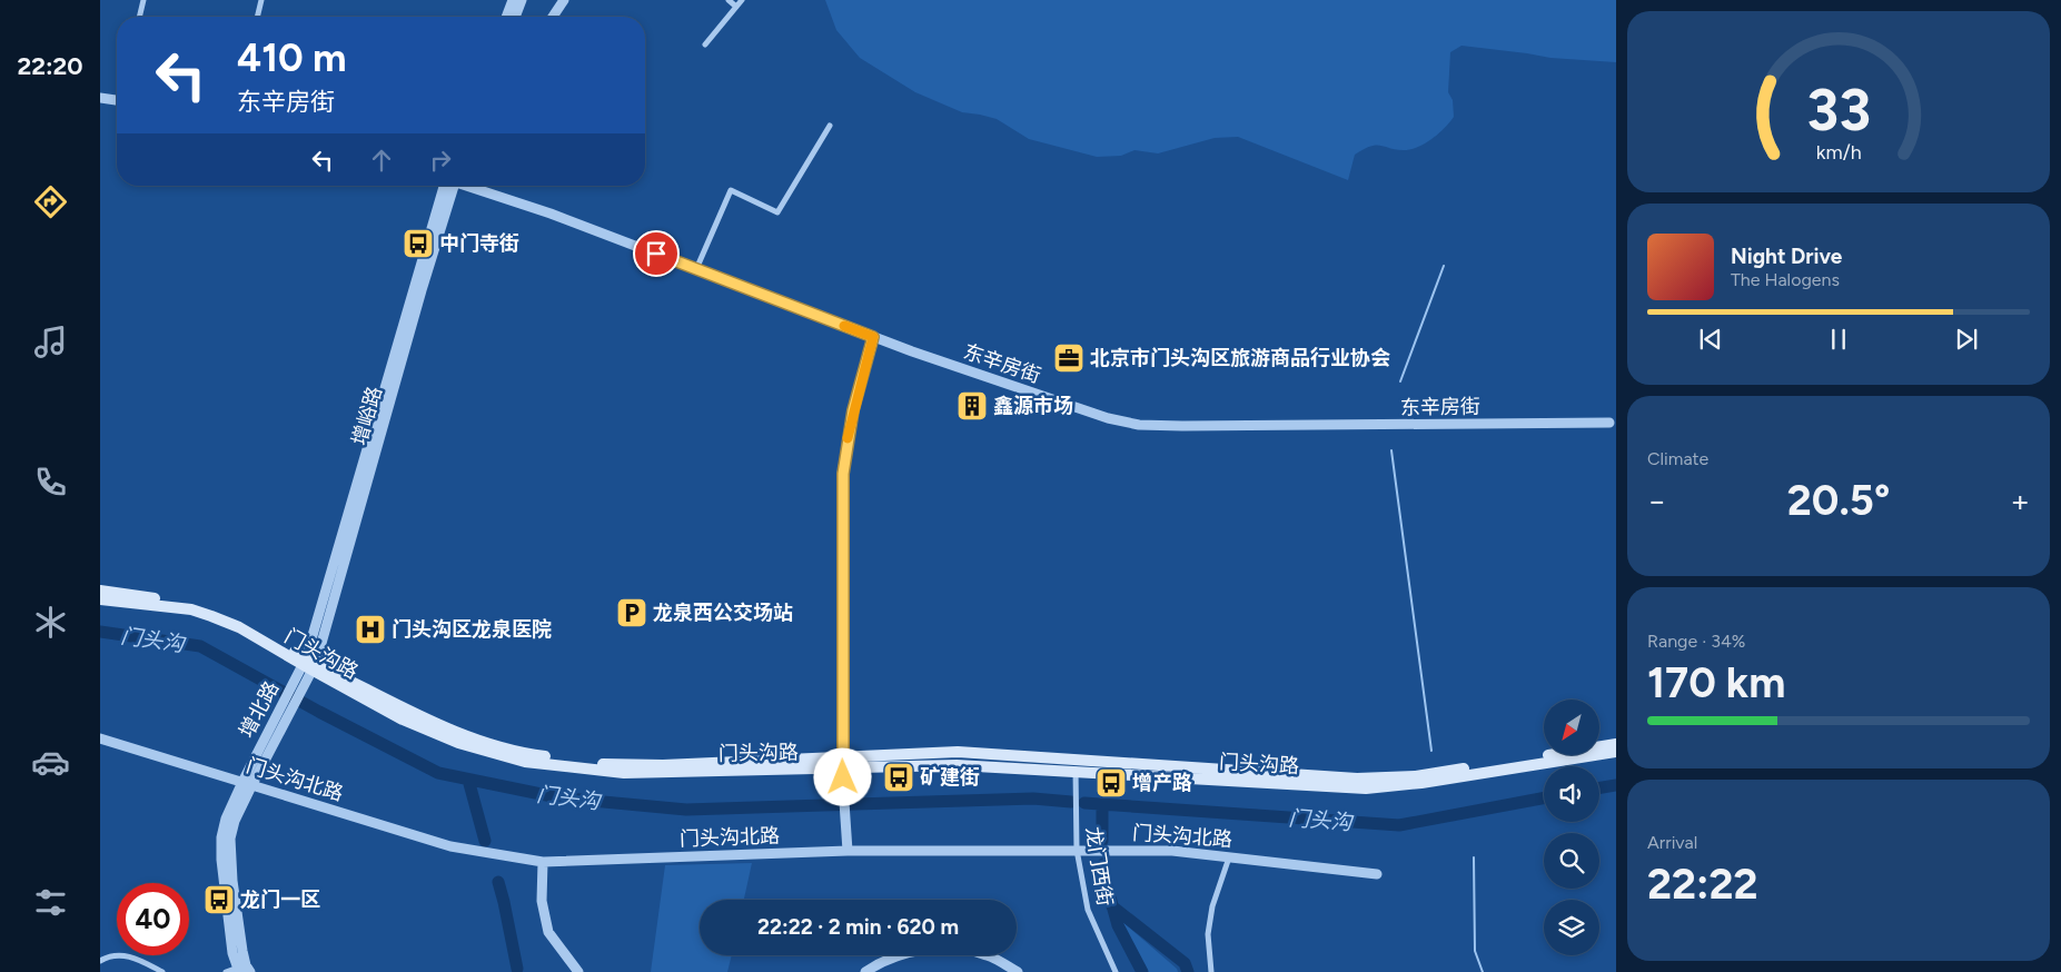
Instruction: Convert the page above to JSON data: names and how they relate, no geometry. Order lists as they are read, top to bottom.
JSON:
{
  "streets": {
    "main road": ["门头沟路"],
    "street": [
      "东辛房街",
      "增峪路",
      "增北路",
      "门头沟北路",
      "龙门西街"
    ]
  },
  "crossings": [
    ["增峪路", "门头沟路"],
    ["增峪路", "增北路"],
    ["门头沟路", "增北路"],
    ["门头沟路", "龙门西街"],
    ["增北路", "门头沟北路"],
    ["门头沟北路", "龙门西街"]
  ],
  "water": ["门头沟"],
  "places": {
    "bus stop": [
      "中门寺街",
      "矿建街",
      "增产路",
      "龙门一区"
    ],
    "office": ["北京市门头沟区旅游商品行业协会"],
    "building": ["鑫源市场"],
    "parking": ["龙泉西公交场站"],
    "hospital": ["门头沟区龙泉医院"]
  },
  "north": "bottom left",
  "page": {
    "tabs": "22:20",
    "turn": ["410 m", "东辛房街"],
    "song": ["Night Drive", "The Halogens"],
    "tile": [
      "Climate",
      ["Range · 34%", "170 km"],
      ["Arrival", "22:22"]
    ],
    "heat": ["−", "20.5°", "+"],
    "limit": "40",
    "trip": "22:22 · 2 min · 620 m",
    "gauge": ["33", "km/h"]
  }
}
